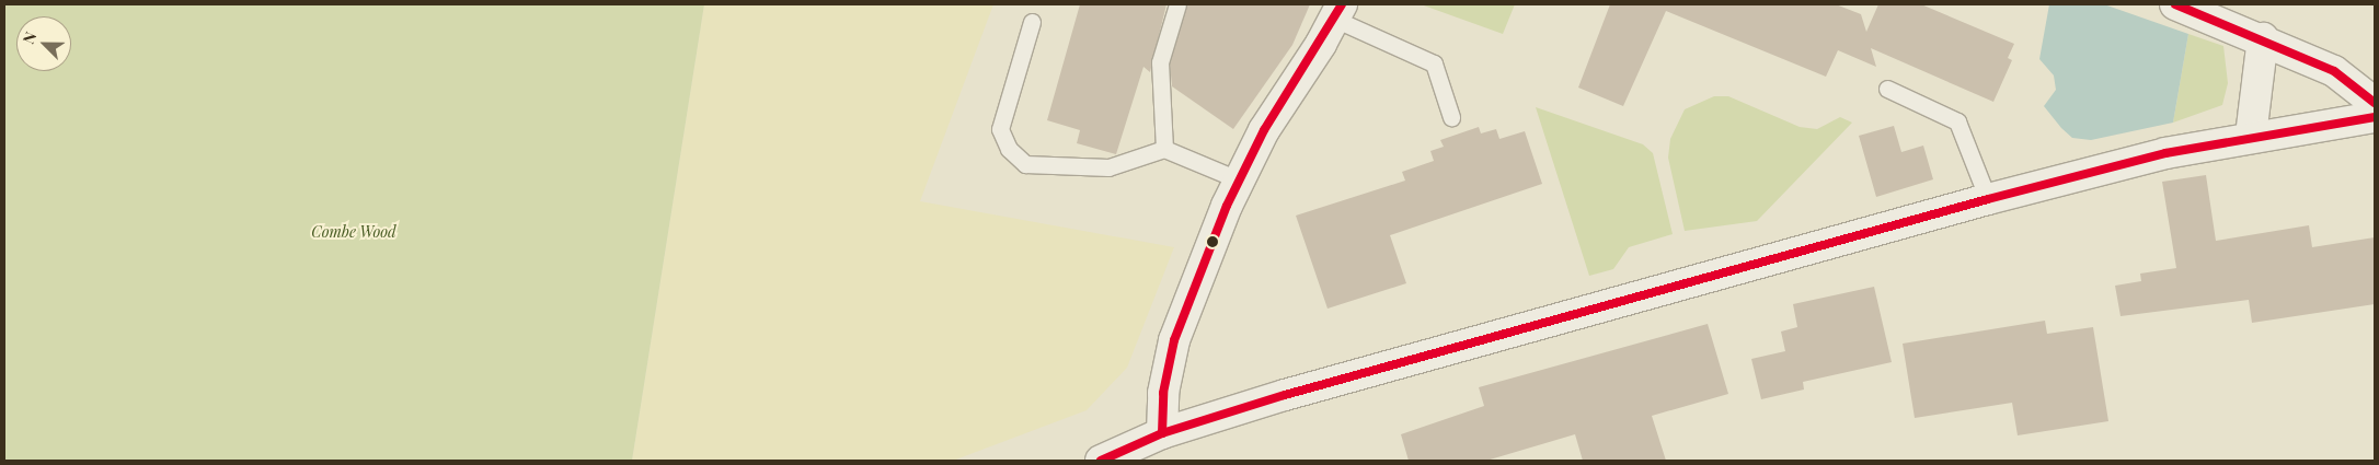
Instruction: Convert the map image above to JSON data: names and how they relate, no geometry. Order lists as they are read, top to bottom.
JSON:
{
  "parks": ["Combe Wood"],
  "north": "top left"
}
